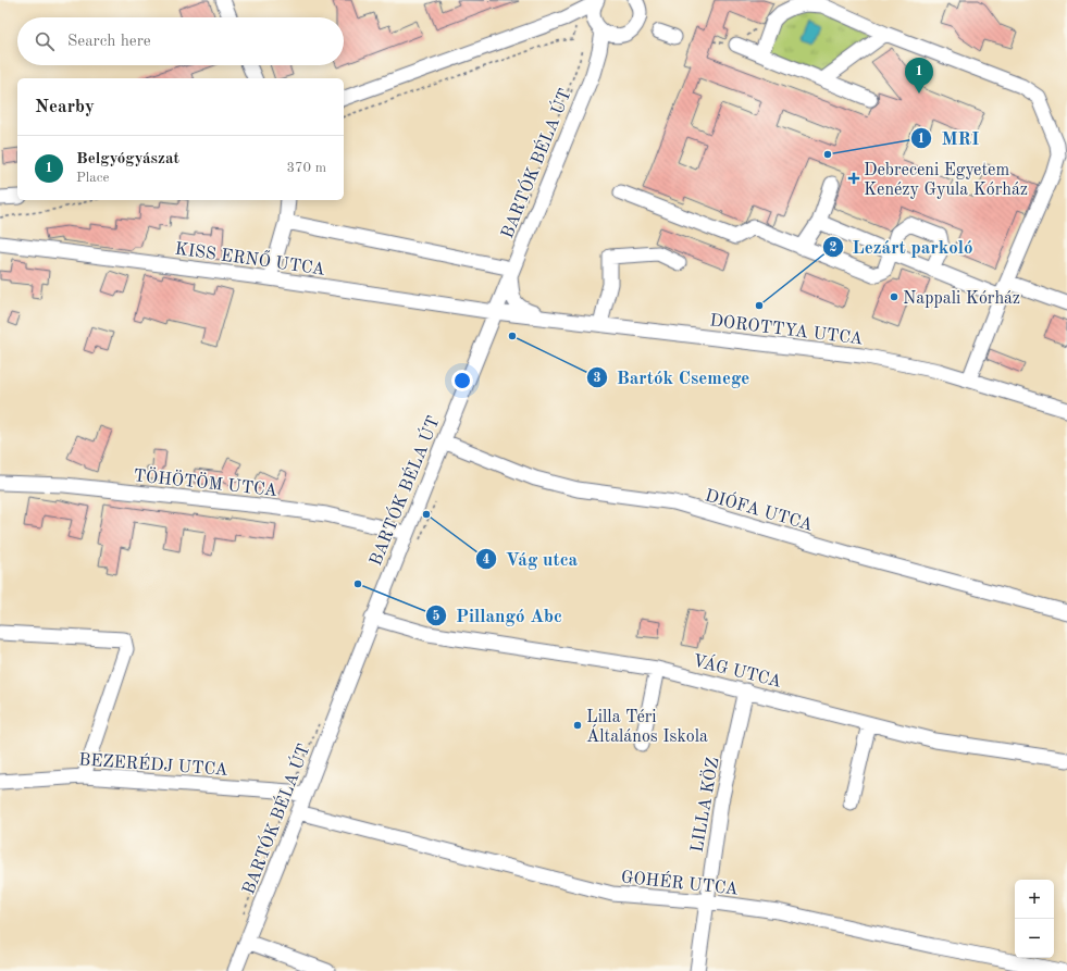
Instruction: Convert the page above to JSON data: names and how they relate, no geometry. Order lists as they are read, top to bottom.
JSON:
{
  "streets": {
    "street": [
      "BARTÓK BÉLA ÚT",
      "KISS ERNŐ UTCA",
      "DOROTTYA UTCA",
      "TÖHÖTÖM UTCA",
      "DIÓFA UTCA",
      "VÁG UTCA",
      "BEZERÉDJ UTCA",
      "LILLA KÖZ",
      "GOHÉR UTCA"
    ]
  },
  "crossings": [
    ["BARTÓK BÉLA ÚT", "KISS ERNŐ UTCA"],
    ["BARTÓK BÉLA ÚT", "DOROTTYA UTCA"],
    ["BARTÓK BÉLA ÚT", "TÖHÖTÖM UTCA"],
    ["BARTÓK BÉLA ÚT", "DIÓFA UTCA"],
    ["BARTÓK BÉLA ÚT", "VÁG UTCA"],
    ["BARTÓK BÉLA ÚT", "BEZERÉDJ UTCA"],
    ["BARTÓK BÉLA ÚT", "GOHÉR UTCA"],
    ["KISS ERNŐ UTCA", "DOROTTYA UTCA"],
    ["VÁG UTCA", "LILLA KÖZ"],
    ["LILLA KÖZ", "GOHÉR UTCA"]
  ],
  "places": {
    "other": [
      "MRI",
      "Nappali Kórház",
      "Lezárt parkoló",
      "Bartók Csemege",
      "Vág utca",
      "Pillangó Abc",
      "Lilla Téri Általános Iskola"
    ],
    "health": ["Debreceni Egyetem Kenézy Gyula Kórház"]
  },
  "page": {
    "search": "Search here",
    "pins": "1",
    "heading": "Nearby",
    "list": [
      {
        "mark": "1",
        "name": "Belgyógyászat",
        "note": "Place",
        "value": "370 m"
      }
    ],
    "map_buttons": ["+", "−"]
  }
}
